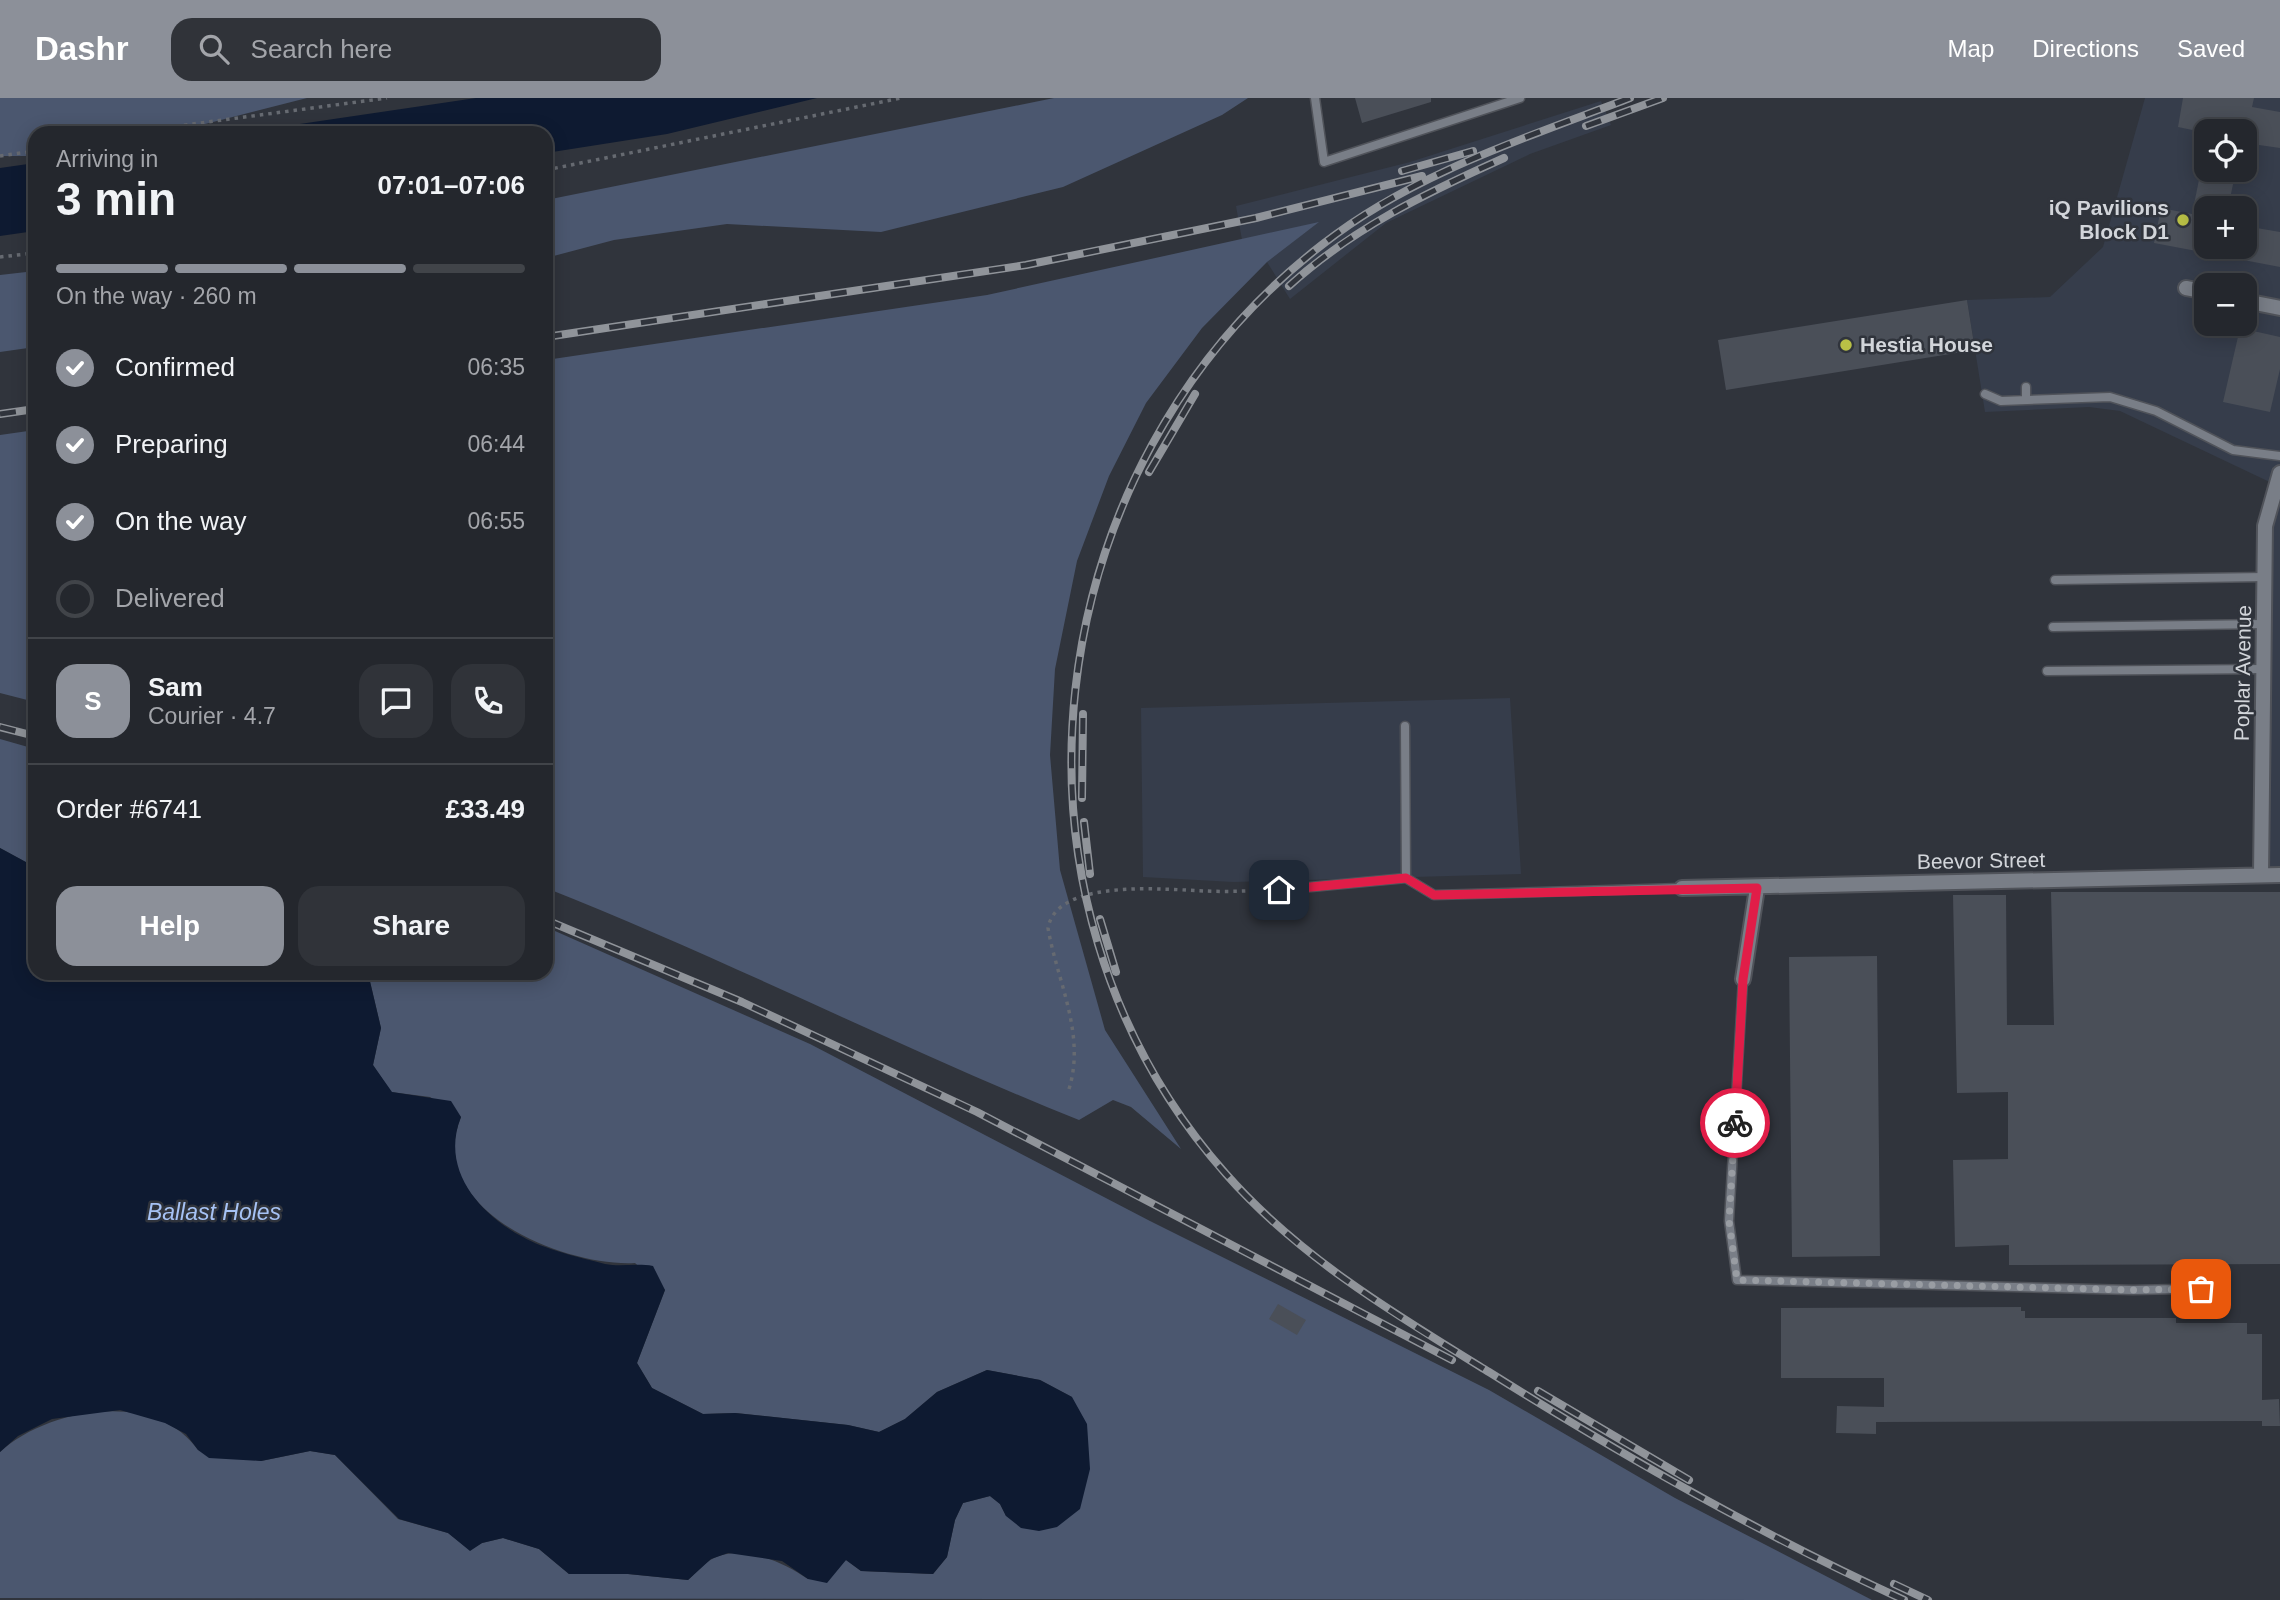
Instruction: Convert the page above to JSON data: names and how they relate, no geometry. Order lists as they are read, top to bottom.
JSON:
{
  "streets": {
    "street": ["Poplar Avenue", "Beevor Street"]
  },
  "crossings": [
    ["Poplar Avenue", "Beevor Street"]
  ],
  "water": ["Ballast Holes"],
  "places": ["iQ Pavilions Block D1", "Hestia House"],
  "page": {
    "header": "Dashr",
    "search": "Search here",
    "nav": ["Map", "Directions", "Saved"],
    "map_buttons": ["+", "−"],
    "heading": ["3 min", "Arriving in", "07:01–07:06"],
    "panel": [
      "Sam",
      "Courier · 4.7",
      "Order #6741",
      "£33.49"
    ],
    "bar": "On the way · 260 m",
    "list": [
      ["Confirmed", "06:35"],
      ["Preparing", "06:44"],
      ["On the way", "06:55"],
      "Delivered"
    ],
    "round": "S",
    "buttons": ["Help", "Share"]
  }
}
